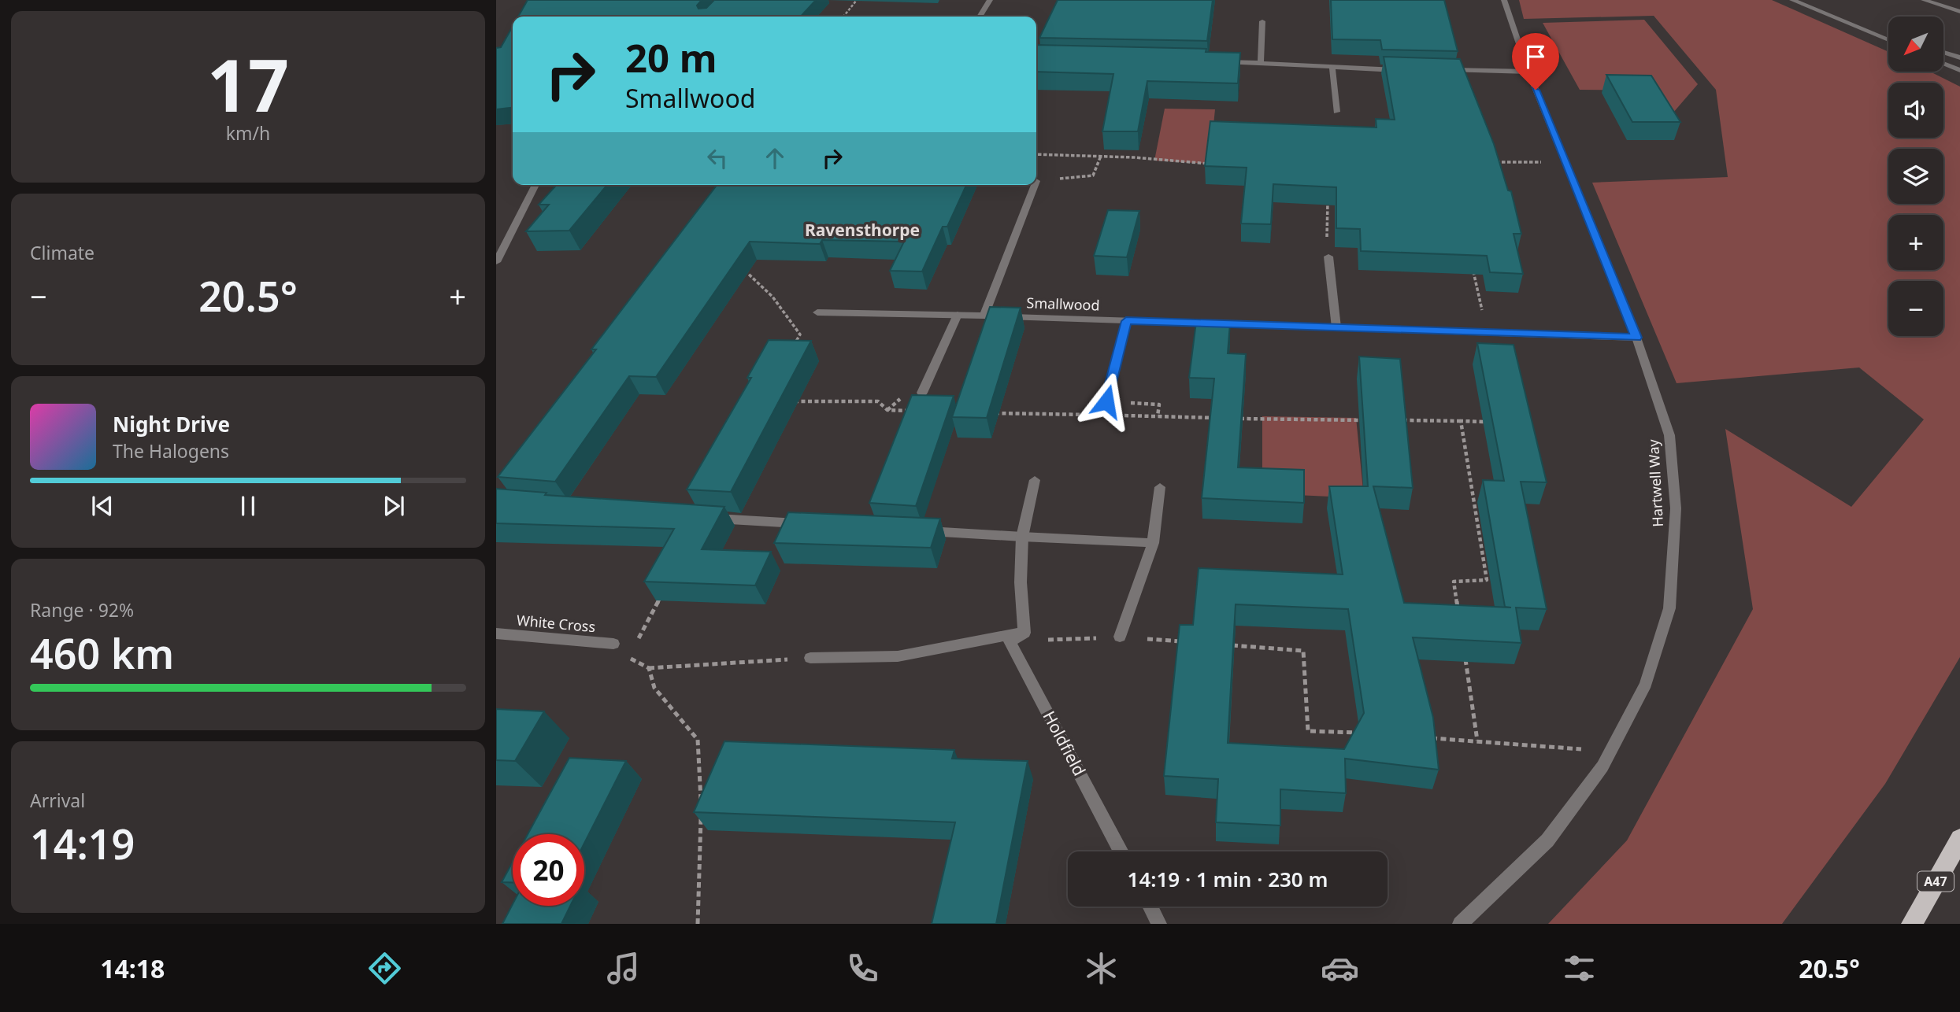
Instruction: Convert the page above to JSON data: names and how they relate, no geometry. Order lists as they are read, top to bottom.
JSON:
{
  "streets": {
    "highway": ["A47"],
    "street": [
      "Smallwood",
      "Hartwell Way",
      "White Cross",
      "Holdfield"
    ]
  },
  "crossings": [
    ["Smallwood", "Hartwell Way"]
  ],
  "districts": ["Ravensthorpe"],
  "north": "bottom left",
  "page": {
    "tile": [
      ["17", "km/h"],
      "Climate",
      ["Range · 92%", "460 km"],
      ["Arrival", "14:19"]
    ],
    "map_buttons": ["+", "−"],
    "turn": ["20 m", "Smallwood"],
    "heat": ["−", "20.5°", "+"],
    "song": ["Night Drive", "The Halogens"],
    "limit": "20",
    "trip": "14:19 · 1 min · 230 m",
    "tabs": ["14:18", "20.5°"]
  }
}
